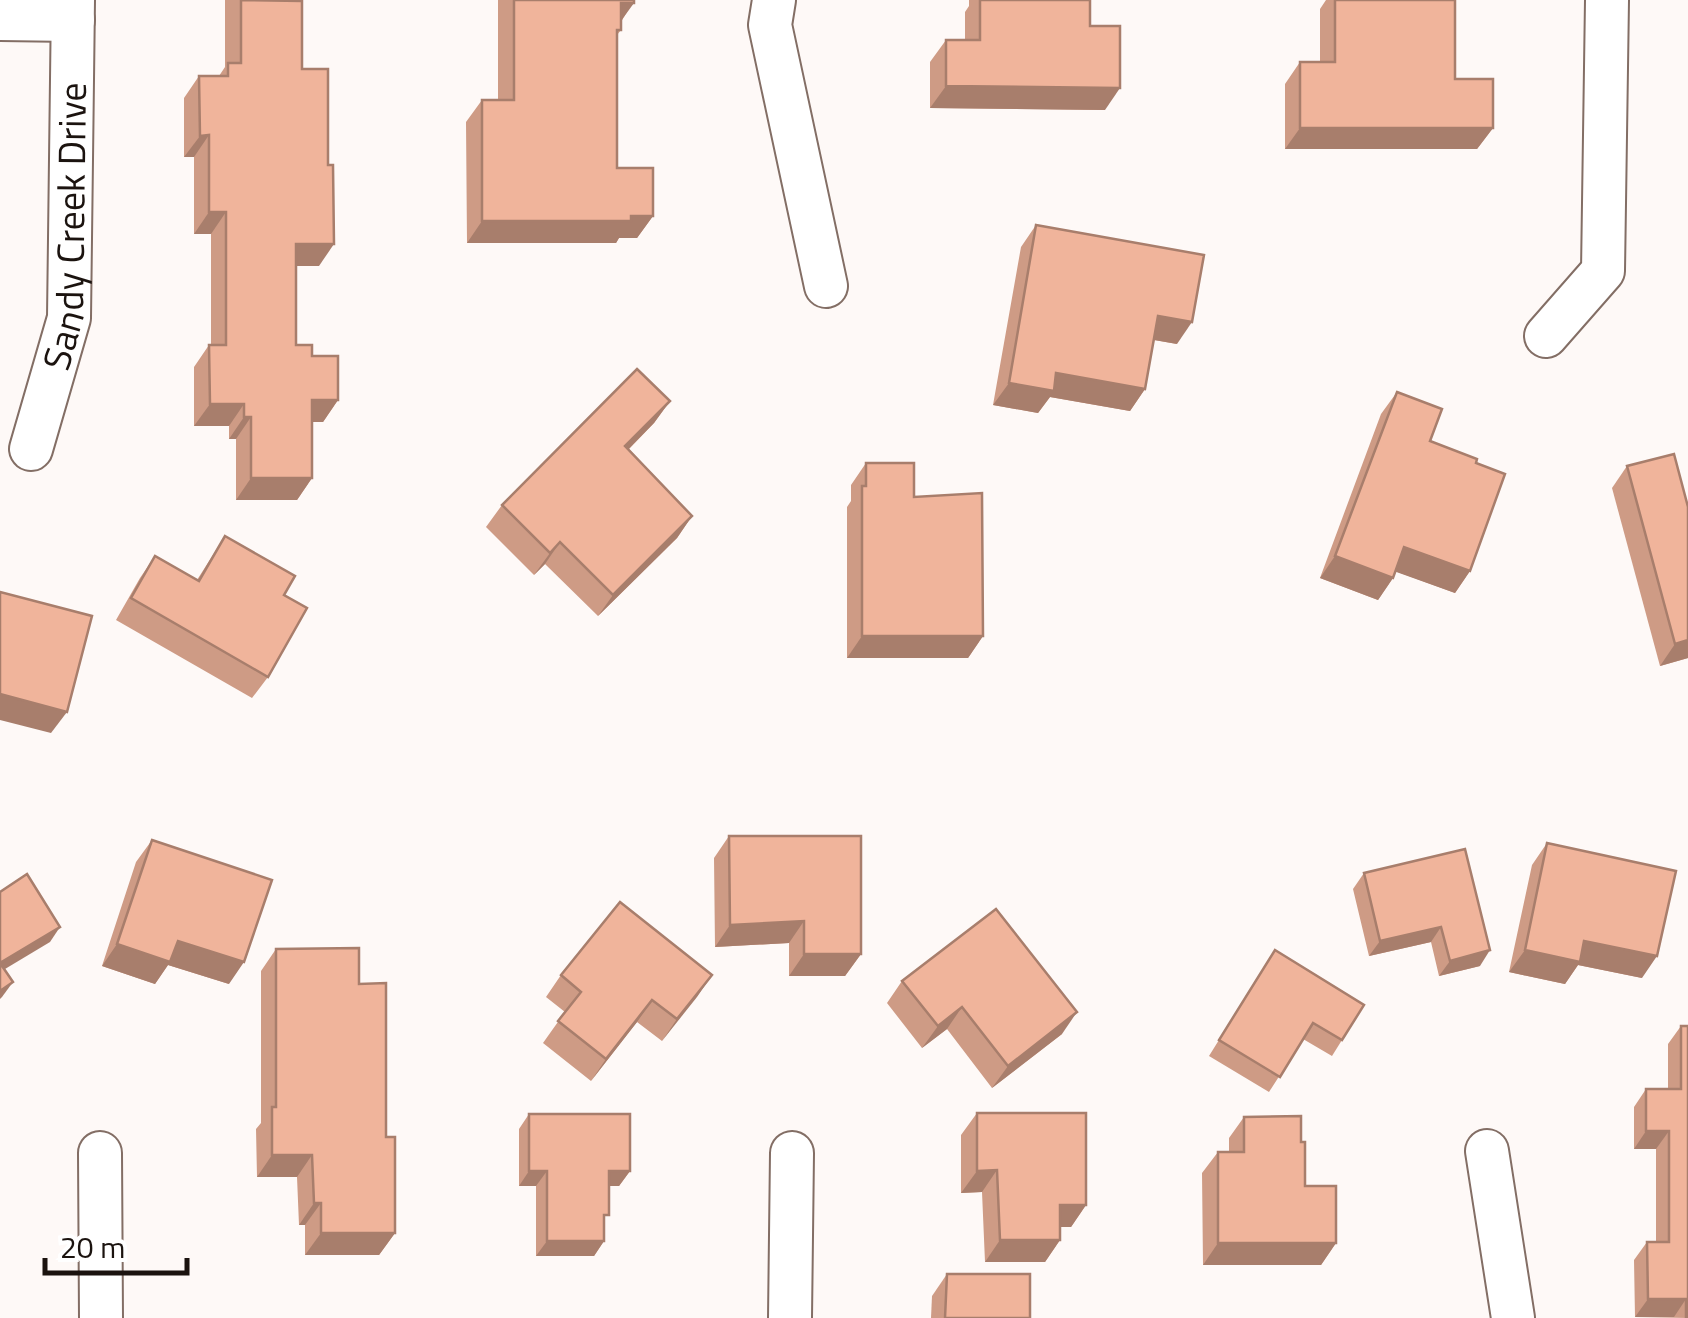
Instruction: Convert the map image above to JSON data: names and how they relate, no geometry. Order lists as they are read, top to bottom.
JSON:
{
  "streets": {
    "street": ["Sandy Creek Drive"]
  },
  "scale_bar": "20 m"
}
